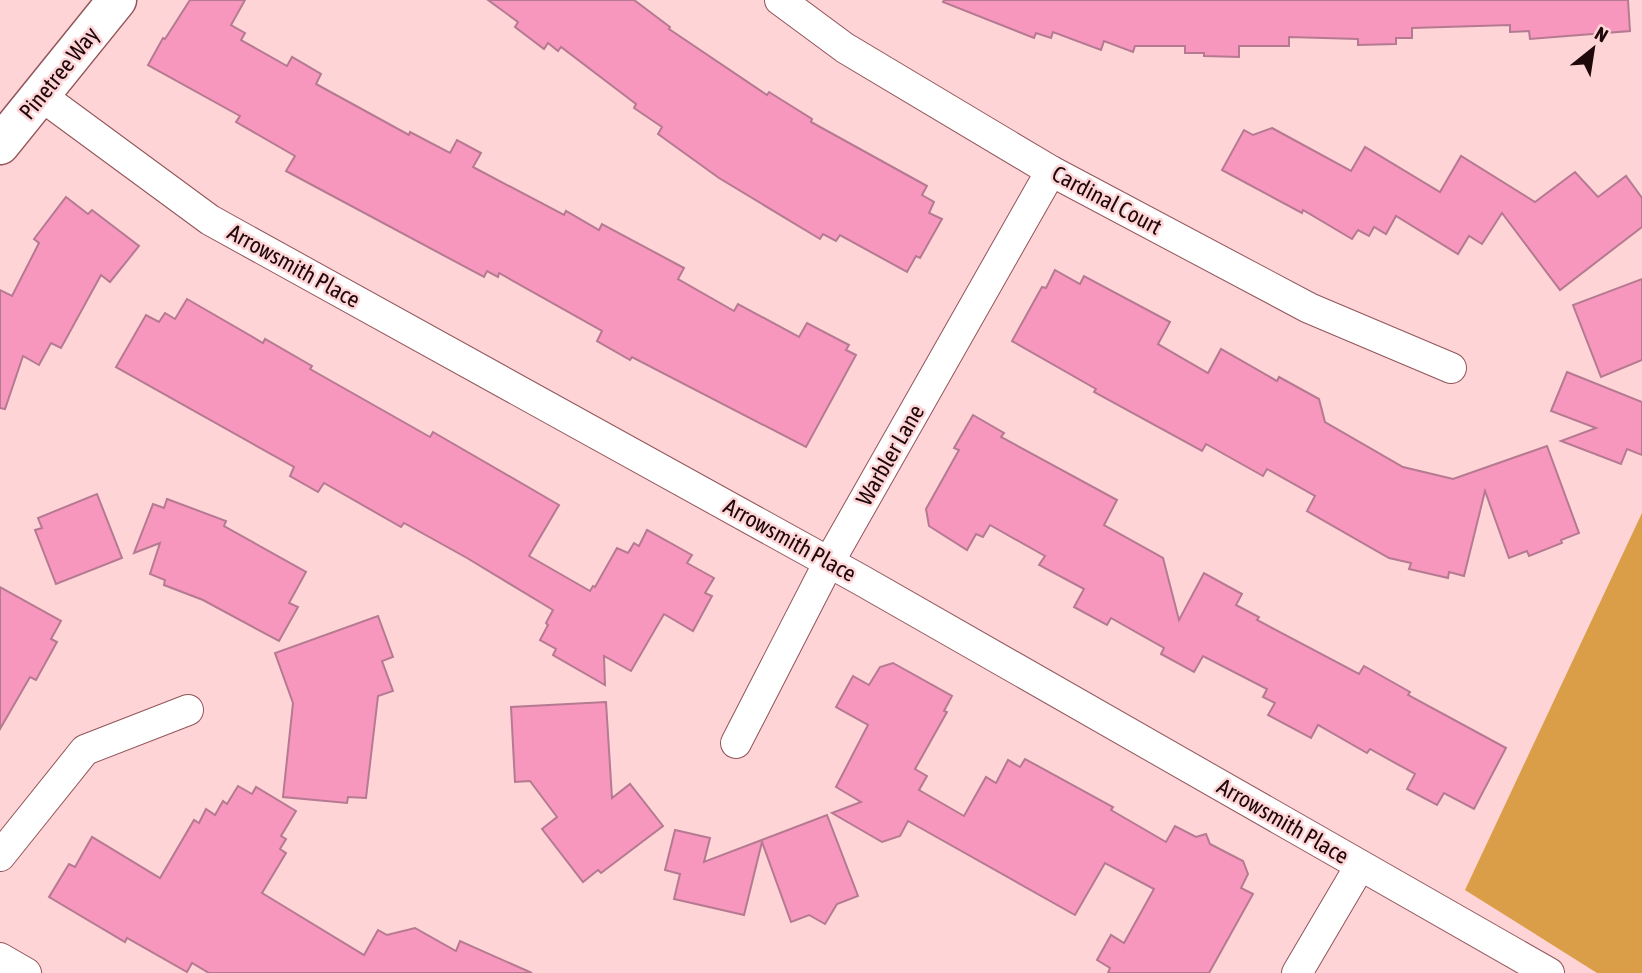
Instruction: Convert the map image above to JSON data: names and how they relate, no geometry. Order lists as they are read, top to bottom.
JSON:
{
  "streets": {
    "street": [
      "Pinetree Way",
      "Cardinal Court",
      "Arrowsmith Place",
      "Warbler Lane"
    ]
  },
  "crossings": [
    ["Pinetree Way", "Arrowsmith Place"],
    ["Cardinal Court", "Warbler Lane"],
    ["Arrowsmith Place", "Warbler Lane"]
  ],
  "north": "top right"
}
